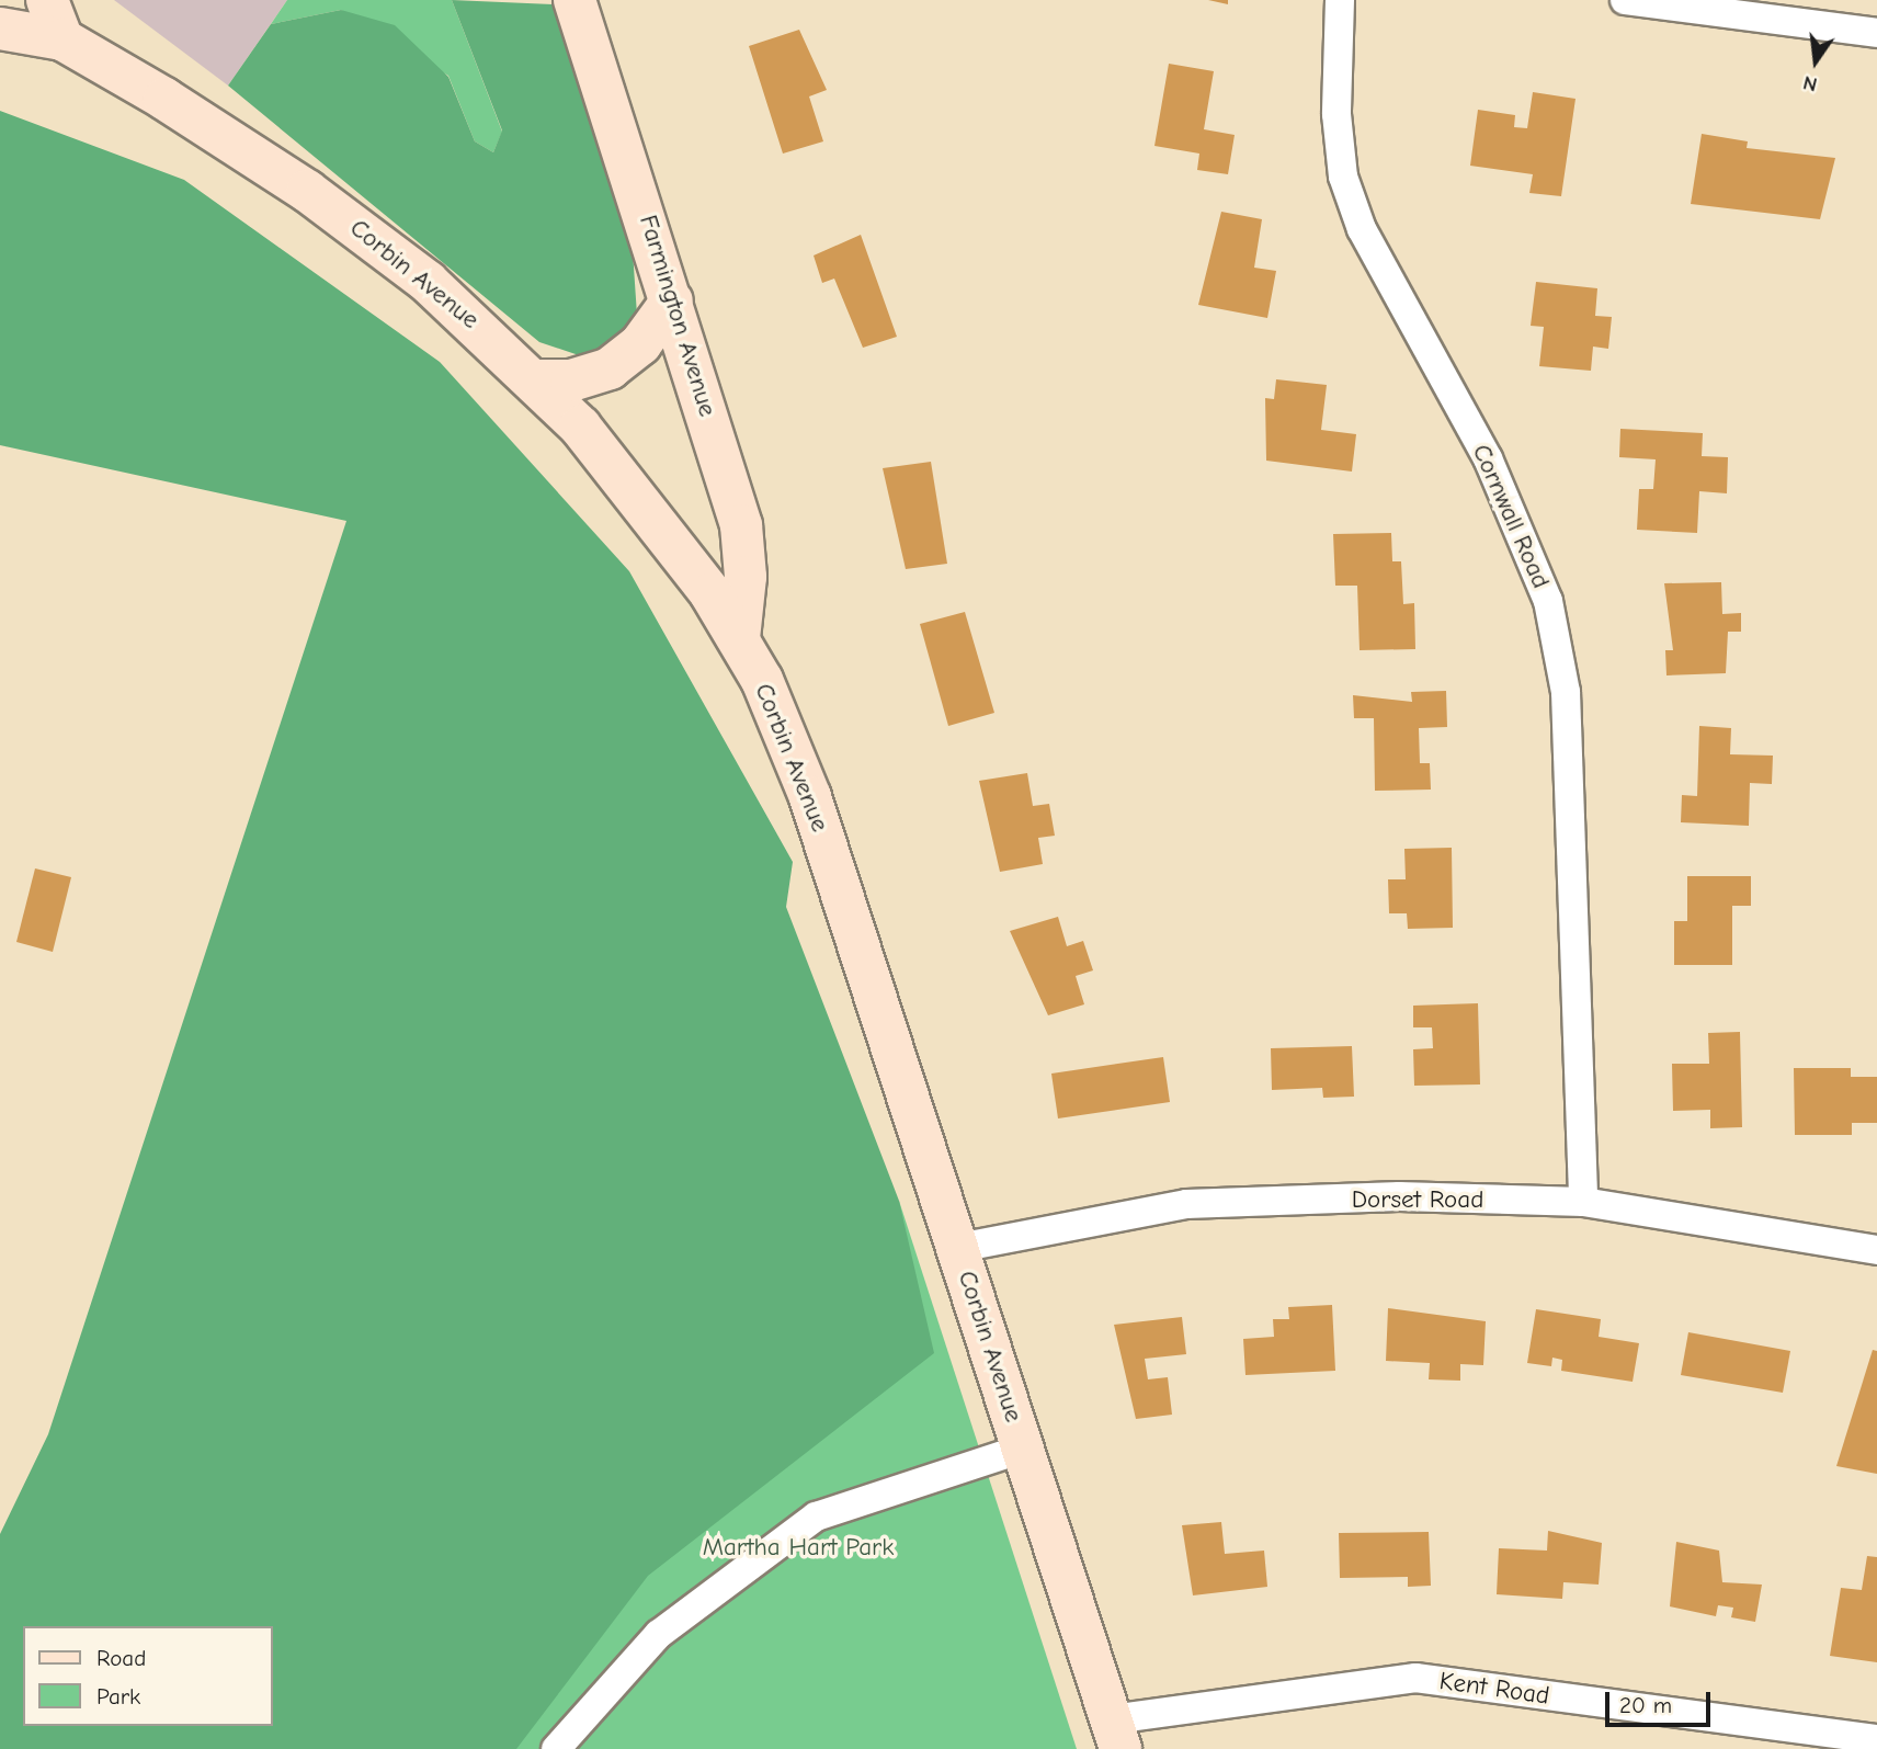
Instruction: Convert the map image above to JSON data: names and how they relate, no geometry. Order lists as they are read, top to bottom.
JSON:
{
  "streets": {
    "main road": ["Corbin Avenue", "Farmington Avenue"],
    "street": ["Cornwall Road", "Dorset Road", "Kent Road"]
  },
  "crossings": [
    ["Corbin Avenue", "Farmington Avenue"],
    ["Corbin Avenue", "Dorset Road"],
    ["Corbin Avenue", "Kent Road"],
    ["Cornwall Road", "Dorset Road"]
  ],
  "parks": ["Martha Hart Park"],
  "legend": ["Road", "Park"],
  "scale_bar": "20 m",
  "north": "bottom"
}
